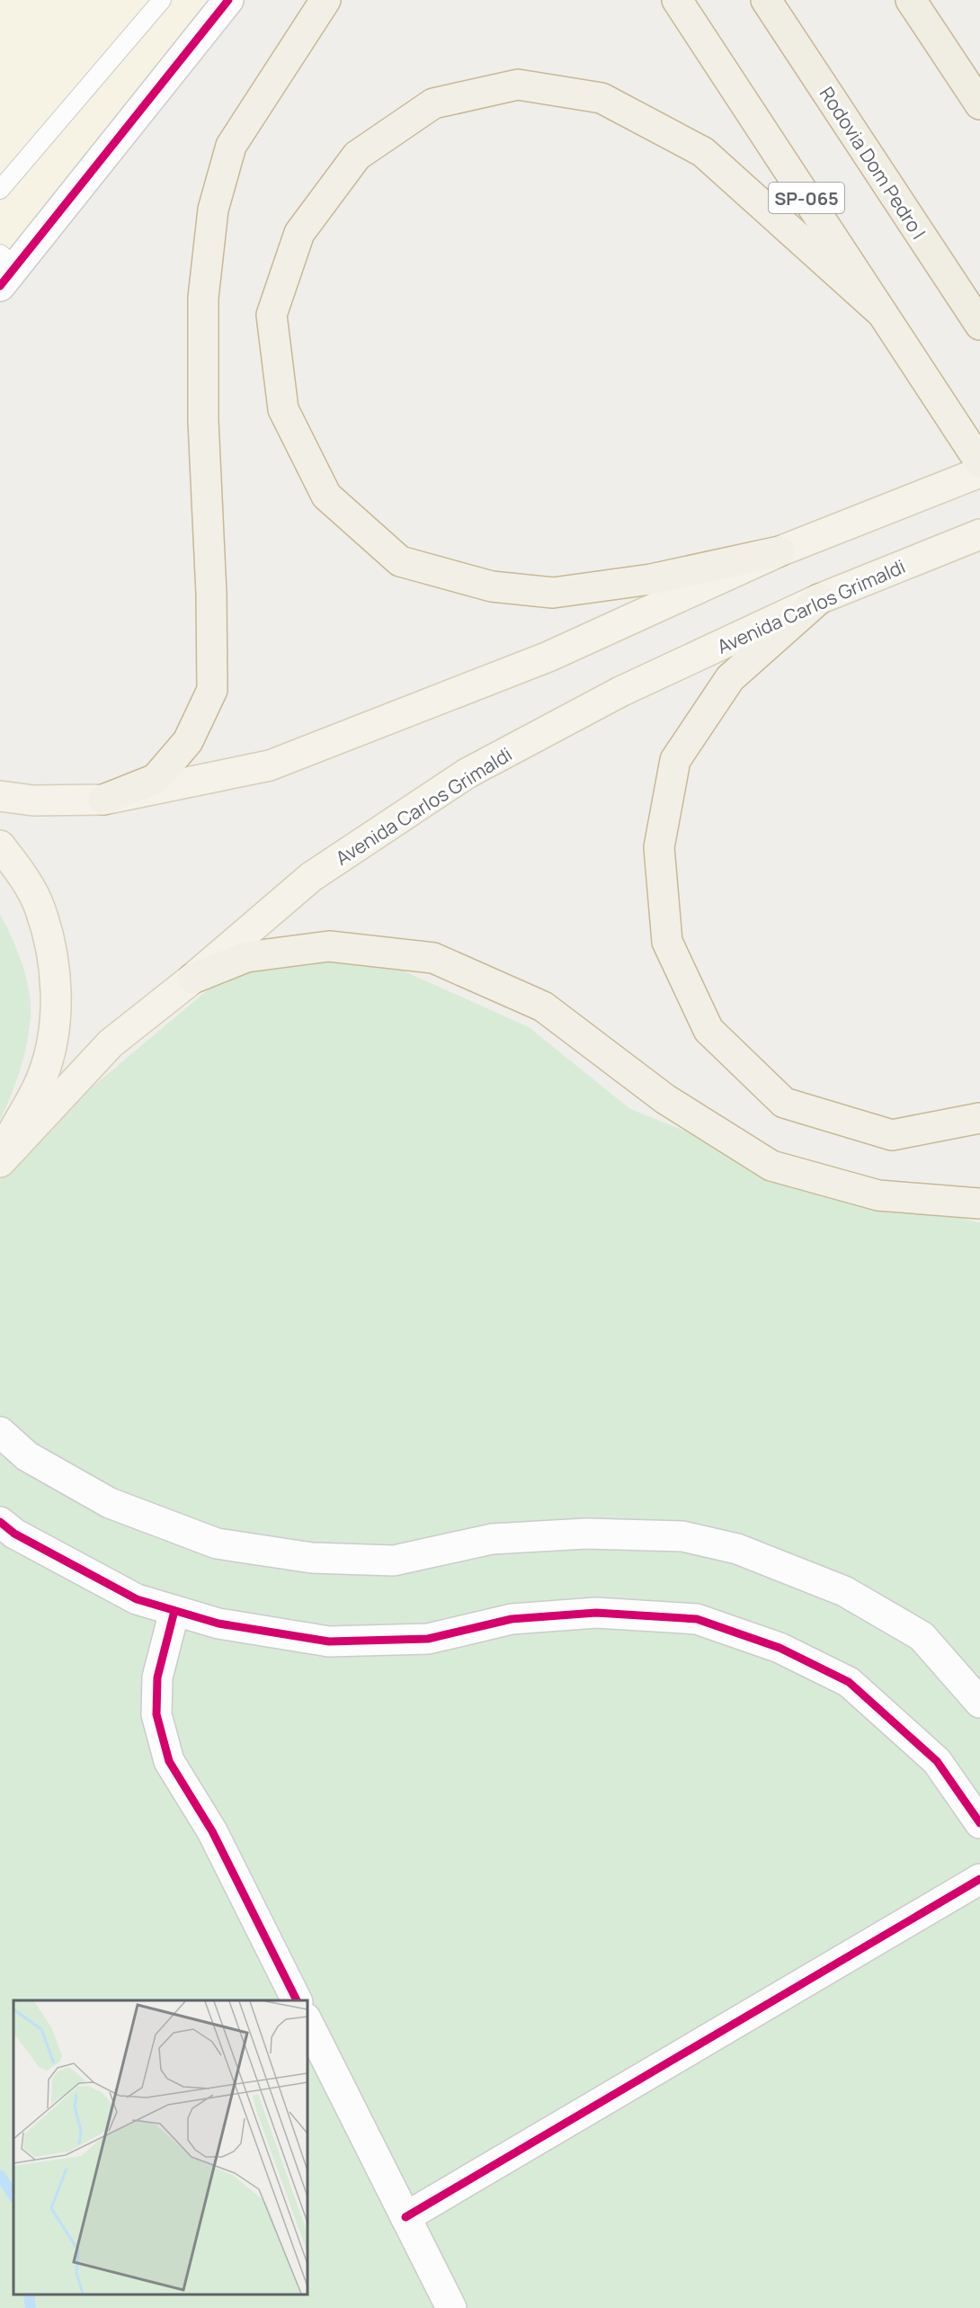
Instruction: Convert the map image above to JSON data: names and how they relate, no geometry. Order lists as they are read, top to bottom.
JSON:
{
  "streets": {
    "highway": ["Rodovia Dom Pedro I", "SP-065"],
    "main road": ["Avenida Carlos Grimaldi"]
  }
}
